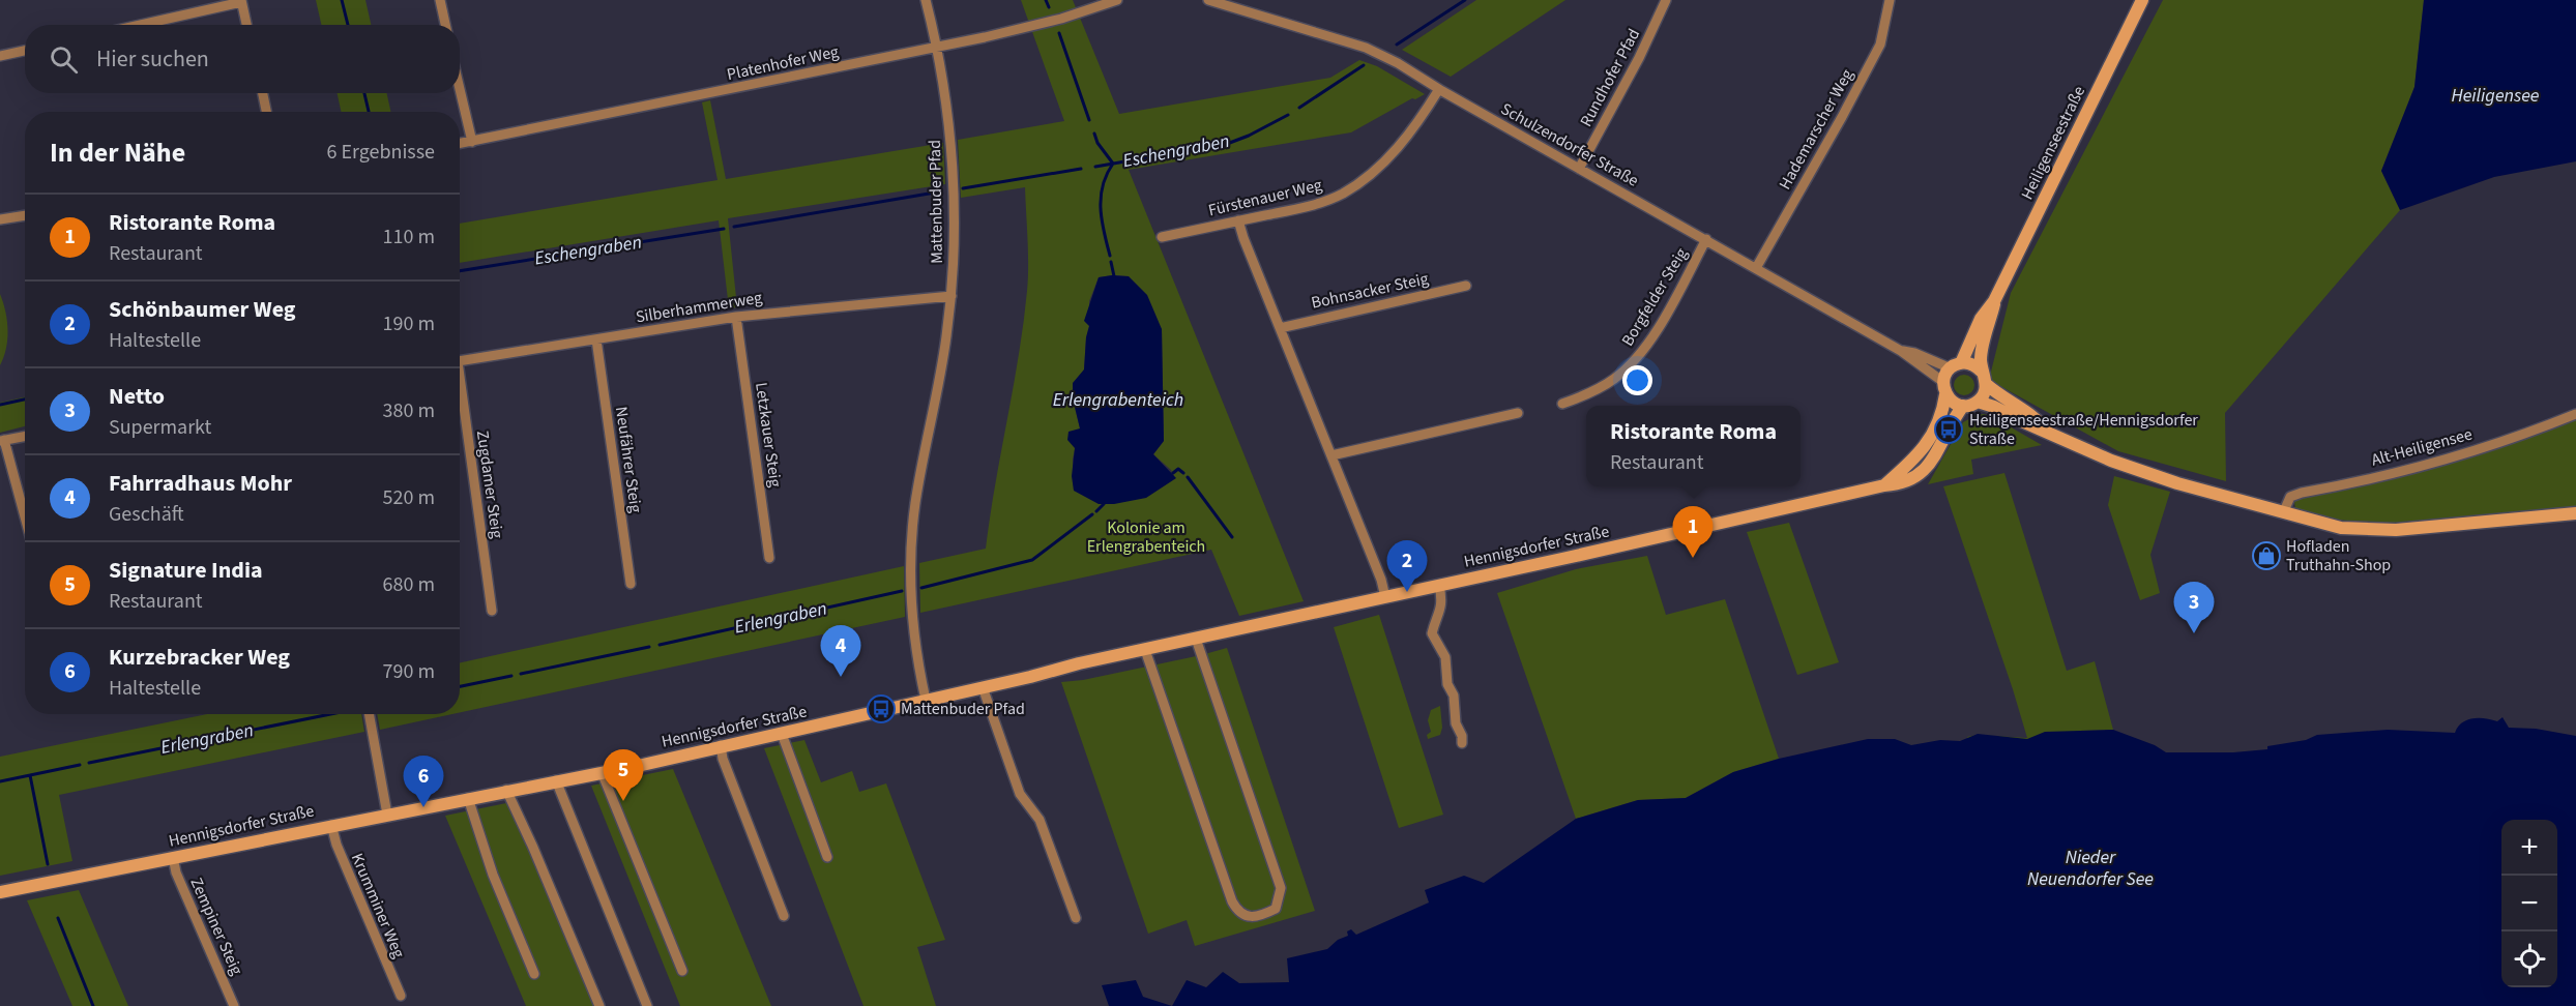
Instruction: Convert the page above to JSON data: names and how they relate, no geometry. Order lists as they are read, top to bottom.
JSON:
{
  "streets": {
    "main road": ["Heiligenseestraße", "Hennigsdorfer Straße"],
    "street": [
      "Platenhofer Weg",
      "Rundhofer Pfad",
      "Hademarscher Weg",
      "Schulzendorfer Straße",
      "Fürstenauer Weg",
      "Mattenbuder Pfad",
      "Bohnsacker Steig",
      "Borgfelder Steig",
      "Silberhammerweg",
      "Letzkauer Steig",
      "Alt-Heiligensee",
      "Neufährer Steig",
      "Zugdamer Steig",
      "Krumminer Weg",
      "Zempiner Steig"
    ]
  },
  "crossings": [
    ["Platenhofer Weg", "Mattenbuder Pfad"],
    ["Rundhofer Pfad", "Schulzendorfer Straße"],
    ["Hademarscher Weg", "Schulzendorfer Straße"],
    ["Heiligenseestraße", "Schulzendorfer Straße"],
    ["Heiligenseestraße", "Hennigsdorfer Straße"],
    ["Schulzendorfer Straße", "Fürstenauer Weg"],
    ["Schulzendorfer Straße", "Borgfelder Steig"],
    ["Schulzendorfer Straße", "Hennigsdorfer Straße"],
    ["Mattenbuder Pfad", "Silberhammerweg"],
    ["Mattenbuder Pfad", "Hennigsdorfer Straße"],
    ["Silberhammerweg", "Letzkauer Steig"],
    ["Silberhammerweg", "Neufährer Steig"],
    ["Hennigsdorfer Straße", "Krumminer Weg"],
    ["Hennigsdorfer Straße", "Zempiner Steig"]
  ],
  "water": [
    "Heiligensee",
    "Eschengraben",
    "Erlengrabenteich",
    "Erlengraben",
    "Nieder Neuendorfer See"
  ],
  "parks": ["Kolonie am Erlengrabenteich"],
  "places": {
    "bus stop": ["Heiligenseestraße/Hennigsdorfer Straße", "Mattenbuder Pfad"],
    "shop": ["Hofladen Truthahn-Shop"]
  },
  "page": {
    "search": "Hier suchen",
    "heading": ["In der Nähe", "6 Ergebnisse"],
    "list": [
      {
        "mark": "1",
        "name": "Ristorante Roma",
        "note": "Restaurant",
        "value": "110 m"
      },
      {
        "mark": "2",
        "name": "Schönbaumer Weg",
        "note": "Haltestelle",
        "value": "190 m"
      },
      {
        "mark": "3",
        "name": "Netto",
        "note": "Supermarkt",
        "value": "380 m"
      },
      {
        "mark": "4",
        "name": "Fahrradhaus Mohr",
        "note": "Geschäft",
        "value": "520 m"
      },
      {
        "mark": "5",
        "name": "Signature India",
        "note": "Restaurant",
        "value": "680 m"
      },
      {
        "mark": "6",
        "name": "Kurzebracker Weg",
        "note": "Haltestelle",
        "value": "790 m"
      }
    ],
    "popup": ["Ristorante Roma", "Restaurant"],
    "pins": [
      "1",
      "2",
      "3",
      "4",
      "5",
      "6"
    ],
    "map_buttons": ["+", "−"]
  }
}
